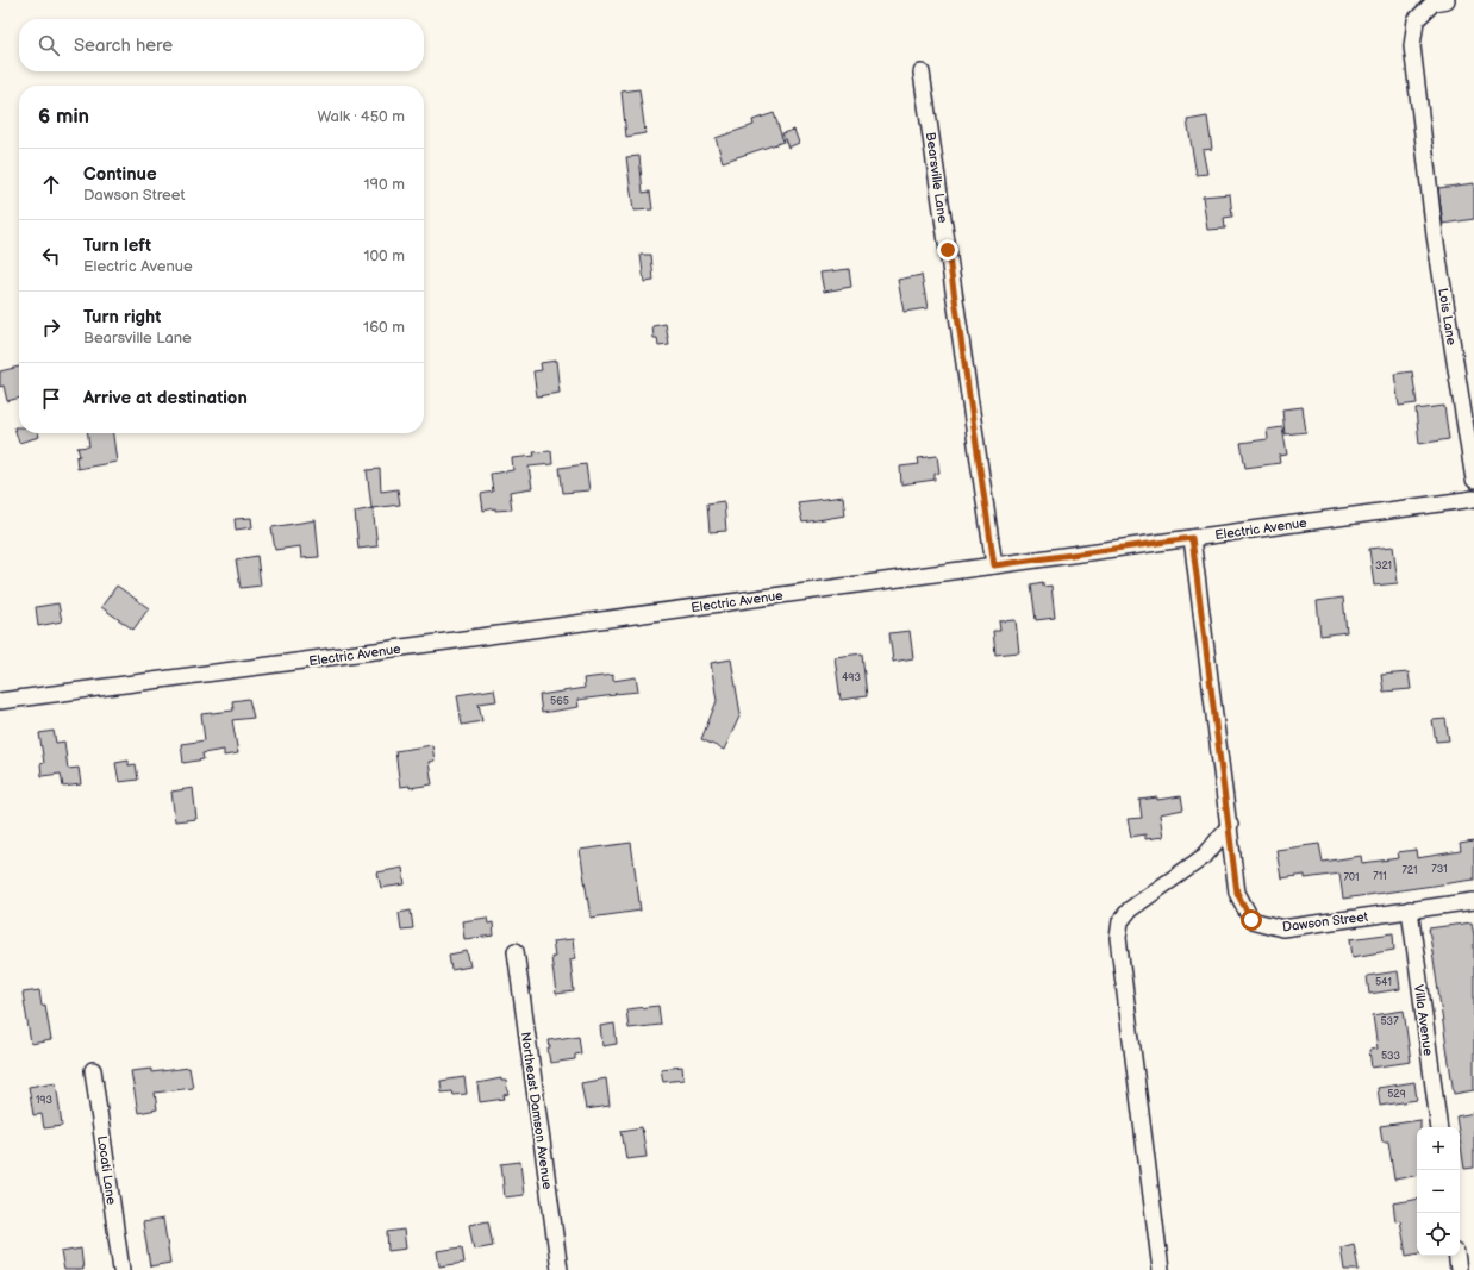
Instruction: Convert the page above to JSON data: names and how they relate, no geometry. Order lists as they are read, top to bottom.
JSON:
{
  "streets": {
    "street": [
      "Bearsville Lane",
      "Lois Lane",
      "Electric Avenue",
      "Dawson Street",
      "Villa Avenue",
      "Northeast Damson Avenue",
      "Locati Lane"
    ]
  },
  "crossings": [
    ["Bearsville Lane", "Electric Avenue"],
    ["Electric Avenue", "Dawson Street"],
    ["Dawson Street", "Villa Avenue"]
  ],
  "house_numbers": [
    "321",
    "493",
    "565",
    "731",
    "721",
    "711",
    "701",
    "541",
    "537",
    "533",
    "529",
    "193"
  ],
  "page": {
    "search": "Search here",
    "heading": ["6 min", "Walk · 450 m"],
    "list": [
      ["Continue", "Dawson Street", "190 m"],
      ["Turn left", "Electric Avenue", "100 m"],
      ["Turn right", "Bearsville Lane", "160 m"],
      "Arrive at destination"
    ],
    "map_buttons": ["+", "−"]
  }
}
